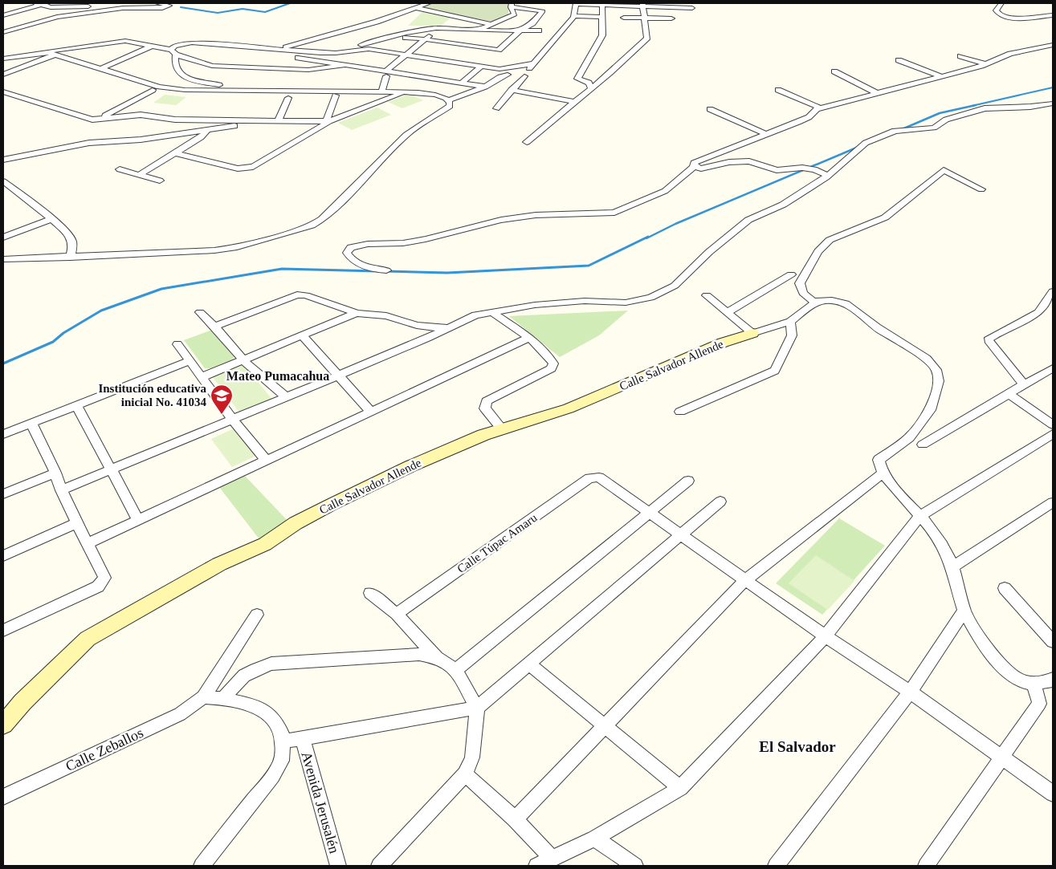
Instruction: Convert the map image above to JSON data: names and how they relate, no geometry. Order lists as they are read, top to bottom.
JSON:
{
  "streets": {
    "street": [
      "Calle Salvador Allende",
      "Calle Túpac Amaru",
      "Calle Zeballos",
      "Avenida Jerusalén"
    ]
  },
  "districts": ["Mateo Pumacahua", "El Salvador"],
  "places": {
    "school or university": ["Institución educativa inicial No. 41034"]
  }
}
